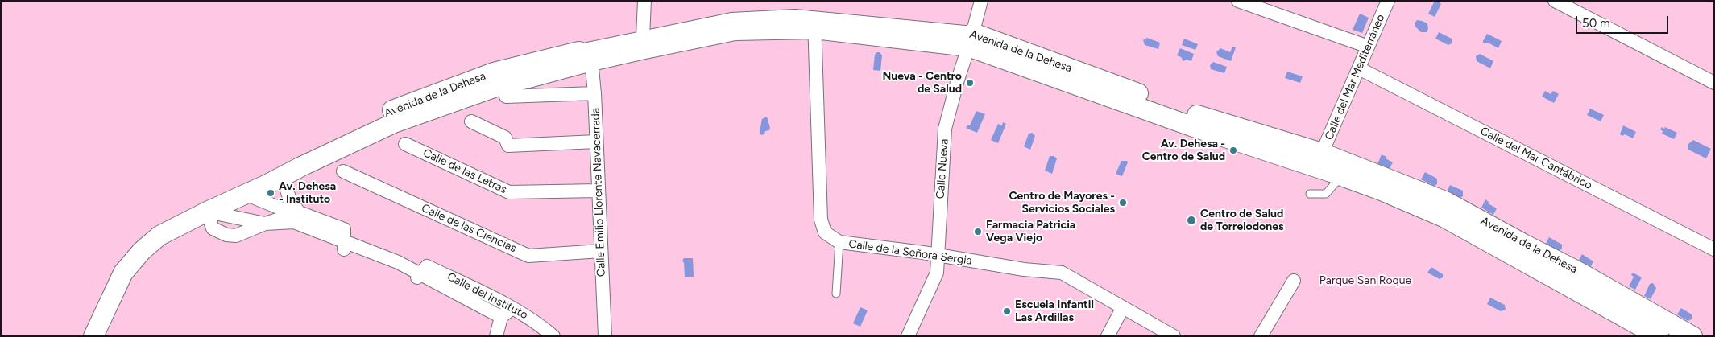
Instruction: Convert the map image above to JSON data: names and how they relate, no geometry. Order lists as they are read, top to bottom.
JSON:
{
  "streets": {
    "street": [
      "Avenida de la Dehesa",
      "Calle del Mar Mediterráneo",
      "Calle del Mar Cantábrico",
      "Calle Nueva",
      "Calle de las Letras",
      "Calle Emilio Llorente Navacerrada",
      "Calle de las Ciencias",
      "Calle de la Señora Sergia",
      "Calle del Instituto"
    ]
  },
  "crossings": [
    ["Avenida de la Dehesa", "Calle del Mar Mediterráneo"],
    ["Avenida de la Dehesa", "Calle Nueva"],
    ["Avenida de la Dehesa", "Calle Emilio Llorente Navacerrada"],
    ["Avenida de la Dehesa", "Calle de la Señora Sergia"],
    ["Avenida de la Dehesa", "Calle del Instituto"],
    ["Calle del Mar Mediterráneo", "Calle del Mar Cantábrico"],
    ["Calle Nueva", "Calle de la Señora Sergia"],
    ["Calle de las Letras", "Calle Emilio Llorente Navacerrada"],
    ["Calle Emilio Llorente Navacerrada", "Calle de las Ciencias"]
  ],
  "parks": ["Parque San Roque"],
  "places": [
    "Nueva - Centro de Salud",
    "Av. Dehesa - Centro de Salud",
    "Av. Dehesa - Instituto",
    "Centro de Mayores - Servicios Sociales",
    "Centro de Salud de Torrelodones",
    "Farmacia Patricia Vega Viejo",
    "Escuela Infantil Las Ardillas"
  ],
  "scale_bar": "50 m"
}
